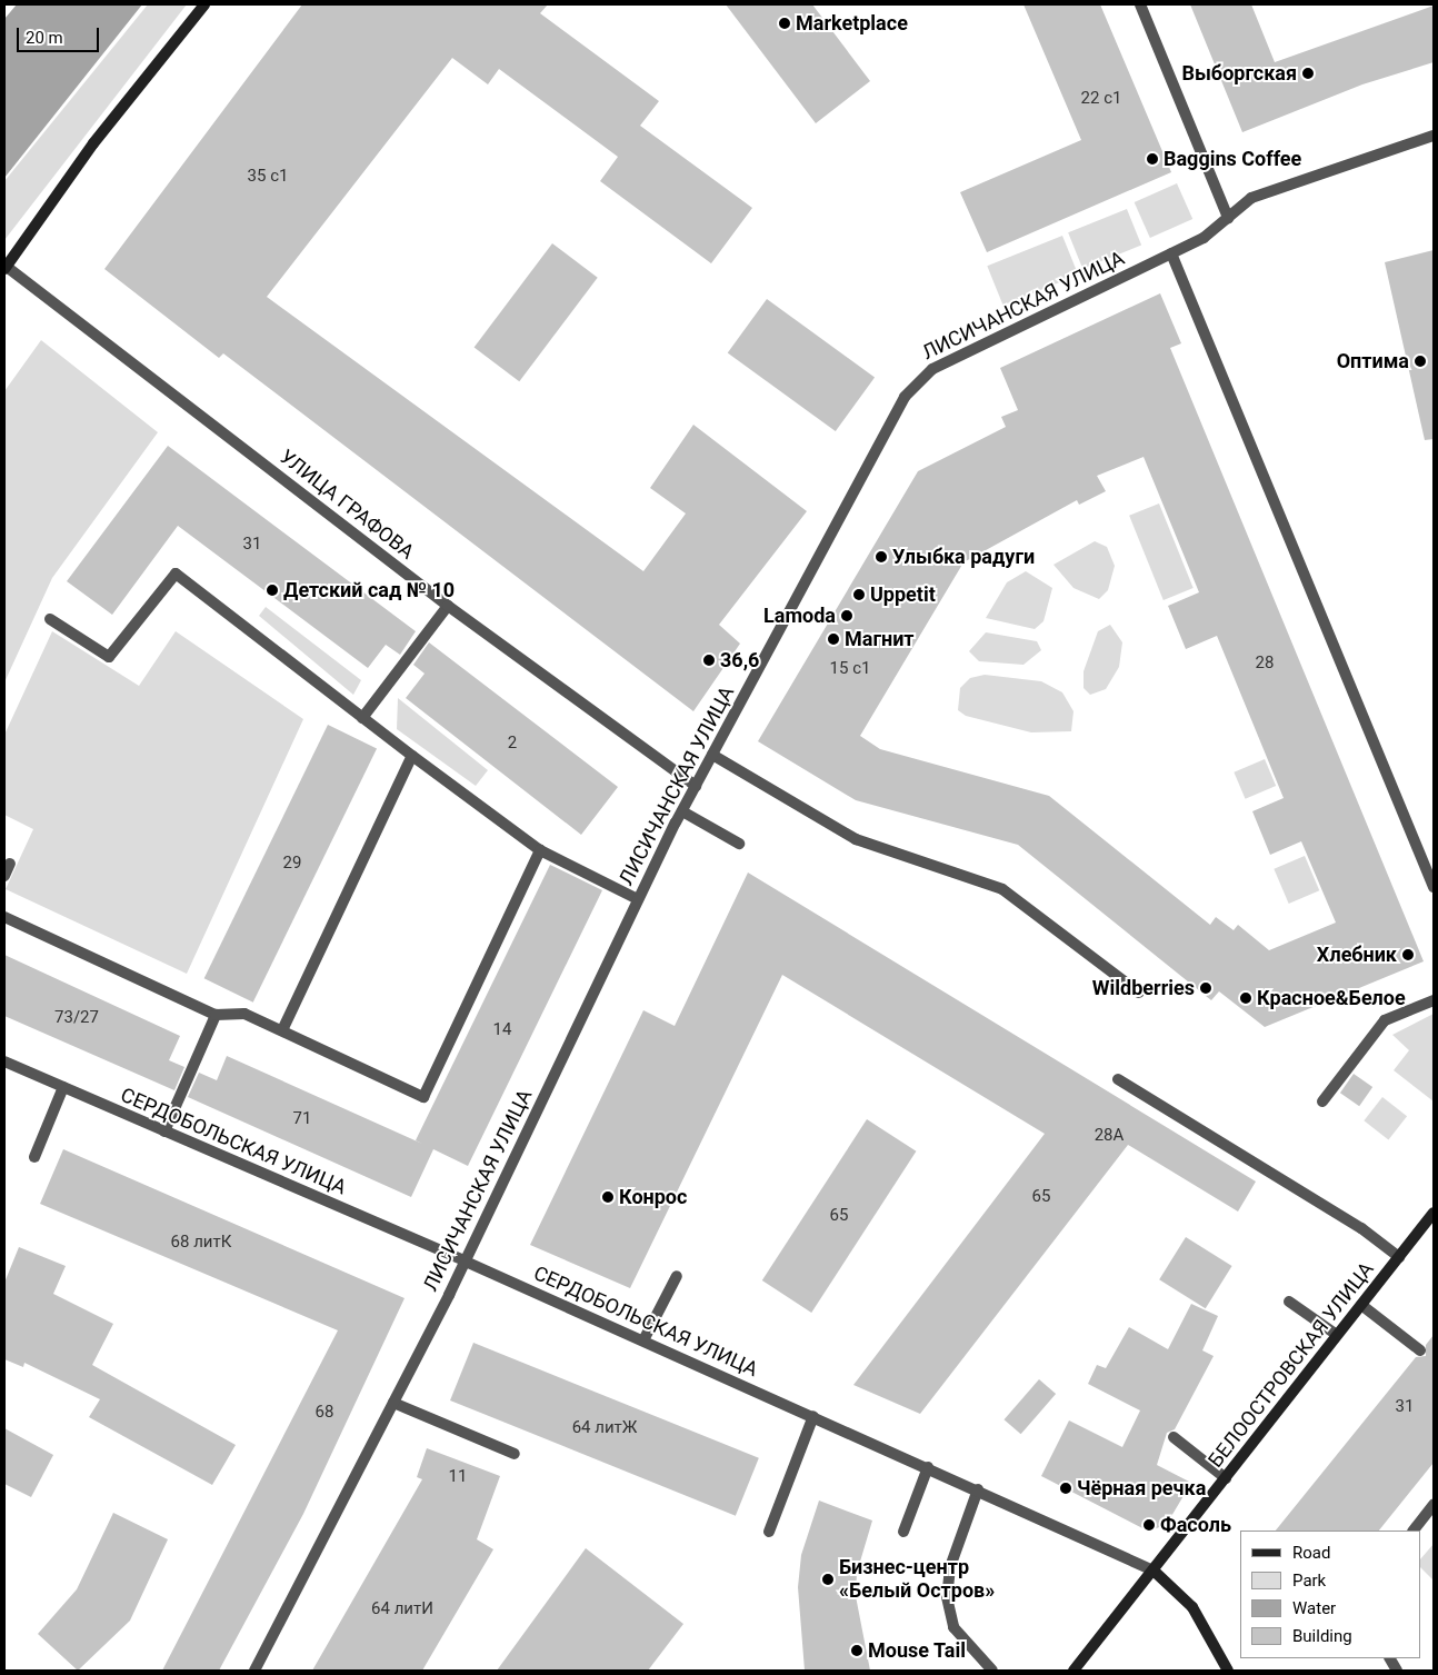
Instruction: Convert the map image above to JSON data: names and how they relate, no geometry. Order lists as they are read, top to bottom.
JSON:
{
  "streets": {
    "main road": ["СЕРДОБОЛЬСКАЯ УЛИЦА", "БЕЛООСТРОВСКАЯ УЛИЦА"],
    "street": ["ЛИСИЧАНСКАЯ УЛИЦА", "УЛИЦА ГРАФОВА"]
  },
  "crossings": [
    ["ЛИСИЧАНСКАЯ УЛИЦА", "УЛИЦА ГРАФОВА"],
    ["ЛИСИЧАНСКАЯ УЛИЦА", "СЕРДОБОЛЬСКАЯ УЛИЦА"],
    ["СЕРДОБОЛЬСКАЯ УЛИЦА", "БЕЛООСТРОВСКАЯ УЛИЦА"]
  ],
  "places": [
    "Marketplace",
    "Выборгская",
    "Baggins Coffee",
    "Оптима",
    "Улыбка радуги",
    "Детский сад № 10",
    "Uppetit",
    "Lamoda",
    "Магнит",
    "36,6",
    "Хлебник",
    "Wildberries",
    "Красное&Белое",
    "Конрос",
    "Чёрная речка",
    "Фасоль",
    "Бизнес-центр «Белый Остров»",
    "Mouse Tail"
  ],
  "house_numbers": [
    "22 с1",
    "35 с1",
    "31",
    "28",
    "15 с1",
    "2",
    "29",
    "73/27",
    "14",
    "71",
    "28А",
    "65",
    "65",
    "68 литК",
    "31",
    "68",
    "64 литЖ",
    "11",
    "64 литИ"
  ],
  "legend": [
    "Road",
    "Park",
    "Water",
    "Building"
  ],
  "scale_bar": "20 m"
}
